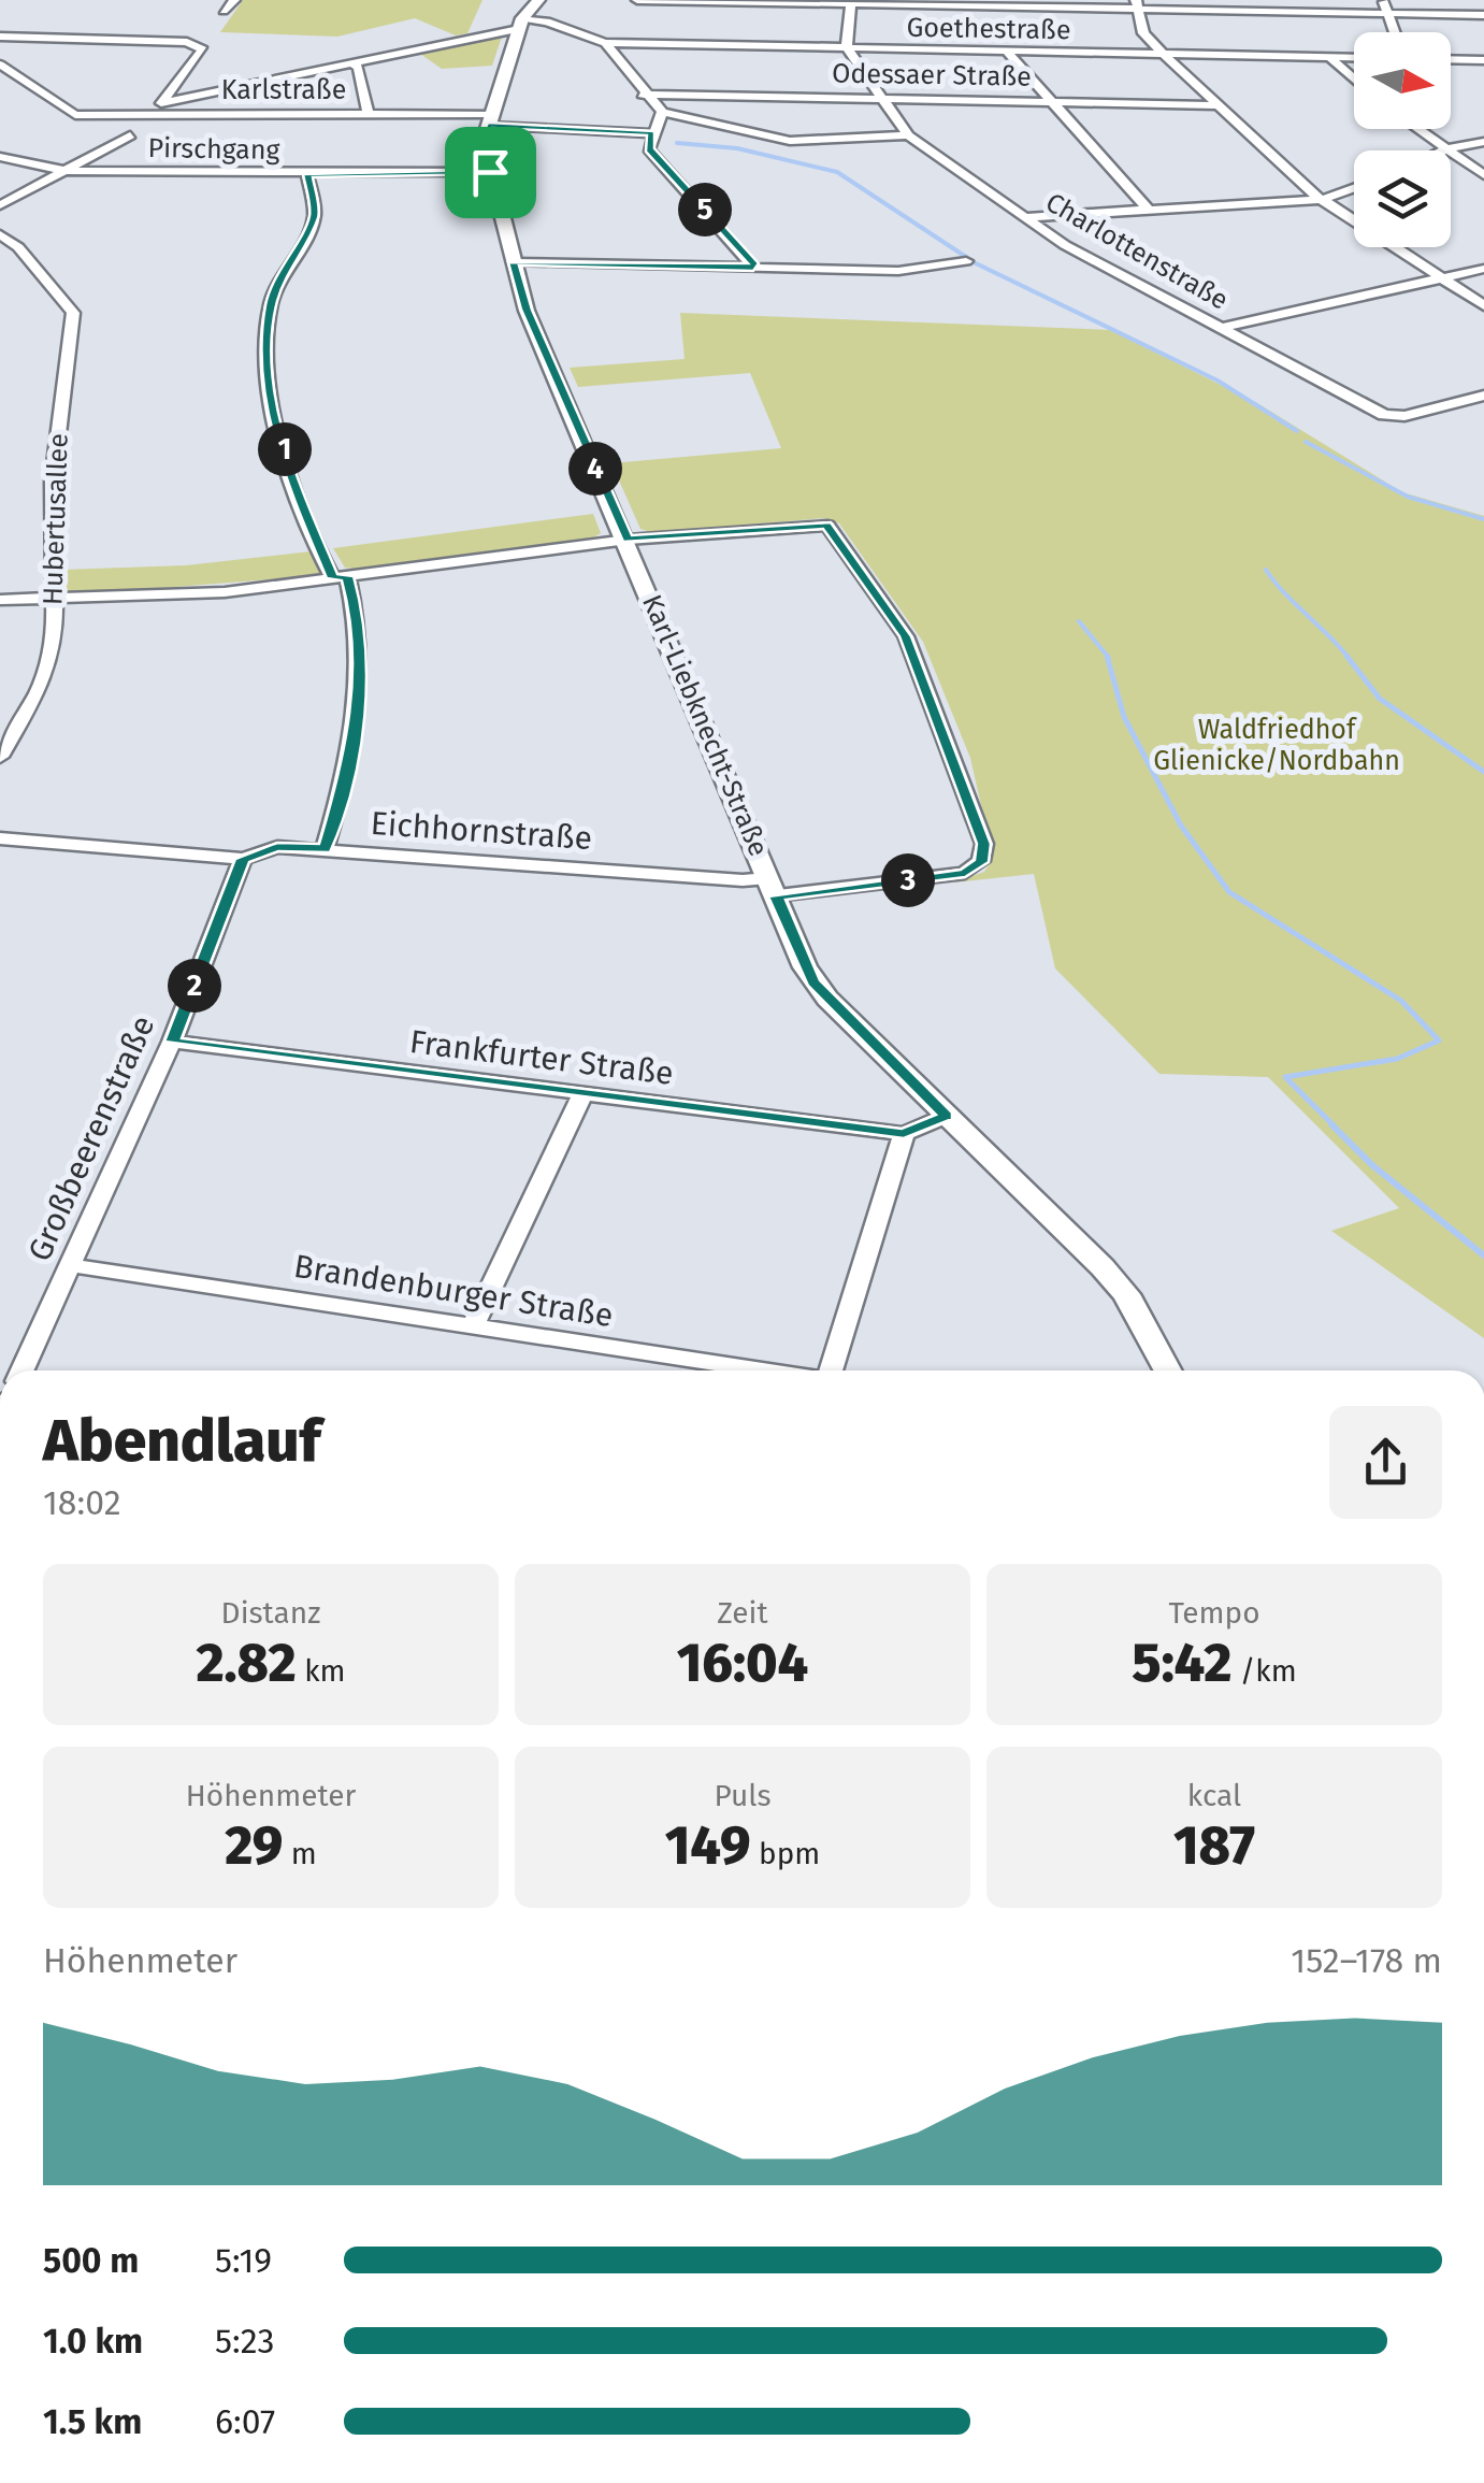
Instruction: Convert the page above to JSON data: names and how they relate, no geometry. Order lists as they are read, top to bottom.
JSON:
{
  "streets": {
    "street": [
      "Goethestraße",
      "Odessaer Straße",
      "Karlstraße",
      "Pirschgang",
      "Charlottenstraße",
      "Hubertusallee",
      "Karl-Liebknecht-Straße",
      "Eichhornstraße",
      "Frankfurter Straße",
      "Großbeerenstraße",
      "Brandenburger Straße"
    ]
  },
  "crossings": [
    ["Karlstraße", "Karl-Liebknecht-Straße"],
    ["Pirschgang", "Karl-Liebknecht-Straße"],
    ["Karl-Liebknecht-Straße", "Eichhornstraße"],
    ["Eichhornstraße", "Großbeerenstraße"],
    ["Frankfurter Straße", "Großbeerenstraße"],
    ["Großbeerenstraße", "Brandenburger Straße"]
  ],
  "parks": ["Waldfriedhof Glienicke/Nordbahn"],
  "north": "right",
  "page": {
    "pins": [
      "5",
      "1",
      "4",
      "3",
      "2"
    ],
    "heading": ["Abendlauf", "18:02"],
    "stats": [
      ["Distanz", "2.82 km"],
      ["Zeit", "16:04"],
      ["Tempo", "5:42 /km"],
      ["Höhenmeter", "29 m"],
      ["Puls", "149 bpm"],
      ["kcal", "187"]
    ],
    "chart": ["Höhenmeter", "152–178 m"],
    "list": [
      {
        "name": "500 m",
        "note": "5:19"
      },
      {
        "name": "1.0 km",
        "note": "5:23"
      },
      {
        "name": "1.5 km",
        "note": "6:07"
      }
    ]
  }
}
